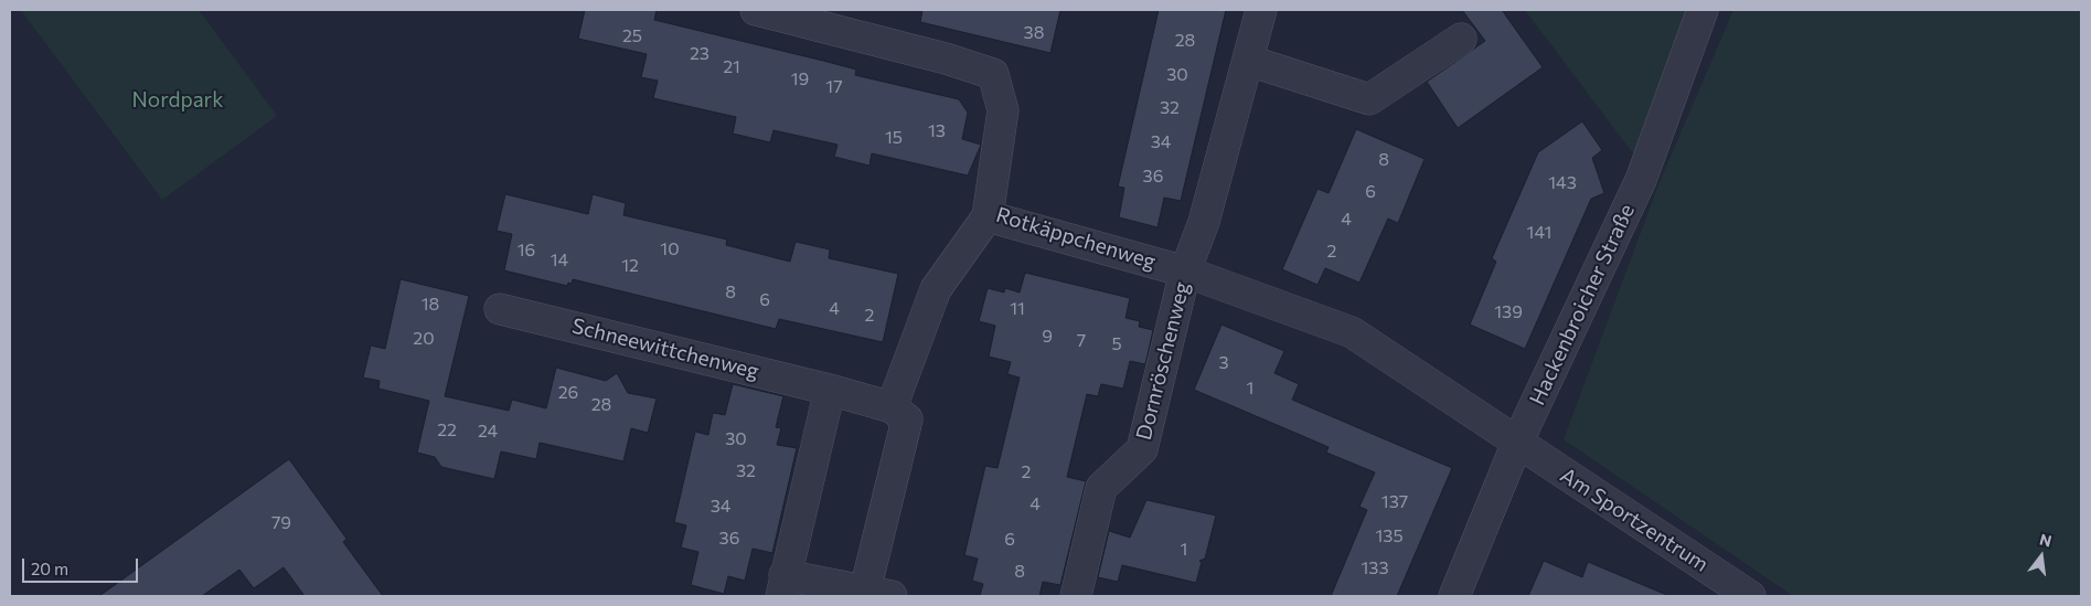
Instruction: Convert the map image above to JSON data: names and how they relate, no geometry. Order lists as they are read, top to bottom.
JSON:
{
  "streets": {
    "street": [
      "Rotkäppchenweg",
      "Hackenbroicher Straße",
      "Schneewittchenweg",
      "Dornröschenweg",
      "Am Sportzentrum"
    ]
  },
  "crossings": [
    ["Rotkäppchenweg", "Hackenbroicher Straße"],
    ["Rotkäppchenweg", "Dornröschenweg"],
    ["Rotkäppchenweg", "Am Sportzentrum"],
    ["Hackenbroicher Straße", "Am Sportzentrum"]
  ],
  "parks": ["Nordpark"],
  "house_numbers": [
    "38",
    "25",
    "28",
    "23",
    "21",
    "30",
    "19",
    "17",
    "32",
    "13",
    "15",
    "34",
    "8",
    "36",
    "143",
    "6",
    "4",
    "141",
    "10",
    "16",
    "2",
    "14",
    "12",
    "8",
    "6",
    "18",
    "4",
    "11",
    "139",
    "2",
    "9",
    "20",
    "7",
    "5",
    "3",
    "1",
    "26",
    "28",
    "22",
    "24",
    "30",
    "32",
    "2",
    "137",
    "4",
    "34",
    "79",
    "135",
    "36",
    "6",
    "1",
    "133",
    "8"
  ],
  "scale_bar": "20 m",
  "north": "top"
}
